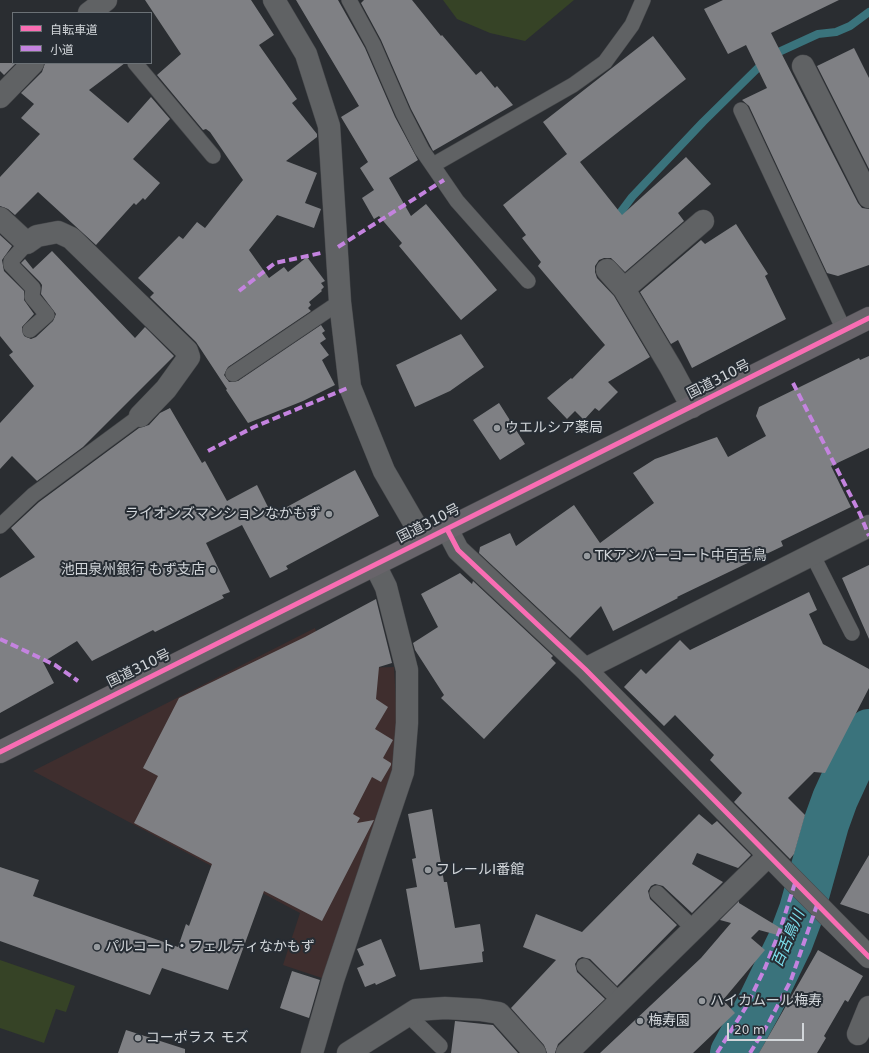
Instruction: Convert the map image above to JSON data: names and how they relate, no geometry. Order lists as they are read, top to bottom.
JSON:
{
  "streets": {
    "highway": ["国道310号"]
  },
  "water": ["百舌鳥川"],
  "places": [
    "ウエルシア薬局",
    "ライオンズマンションなかもず",
    "TKアンバーコート中百舌鳥",
    "池田泉州銀行 もず支店",
    "フレールⅠ番館",
    "パルコート・フェルティなかもず",
    "ハイカムール梅寿",
    "梅寿園",
    "コーポラス モズ"
  ],
  "legend": ["自転車道", "小道"],
  "scale_bar": "20 m"
}
